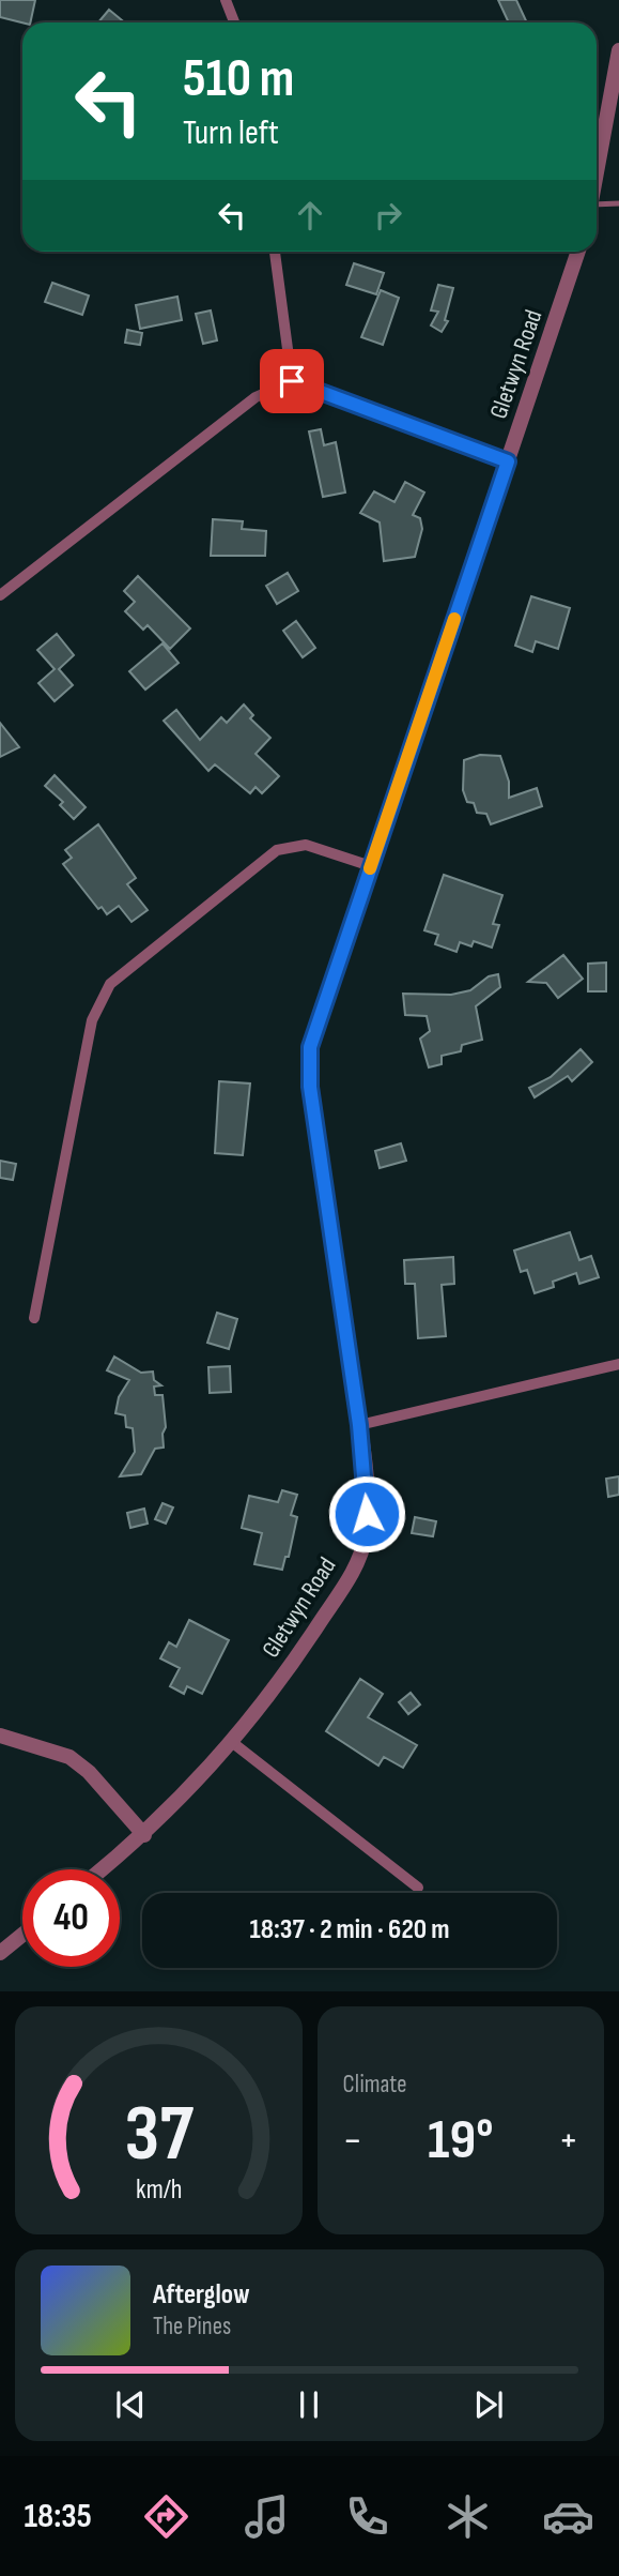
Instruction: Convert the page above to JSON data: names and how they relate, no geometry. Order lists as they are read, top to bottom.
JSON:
{
  "streets": {
    "street": ["Gletwyn Road"]
  },
  "page": {
    "turn": ["510 m", "Turn left"],
    "limit": "40",
    "trip": "18:37 · 2 min · 620 m",
    "tile": "Climate",
    "heat": ["−", "19°", "+"],
    "song": ["Afterglow", "The Pines"],
    "tabs": "18:35",
    "gauge": ["37", "km/h"]
  }
}
